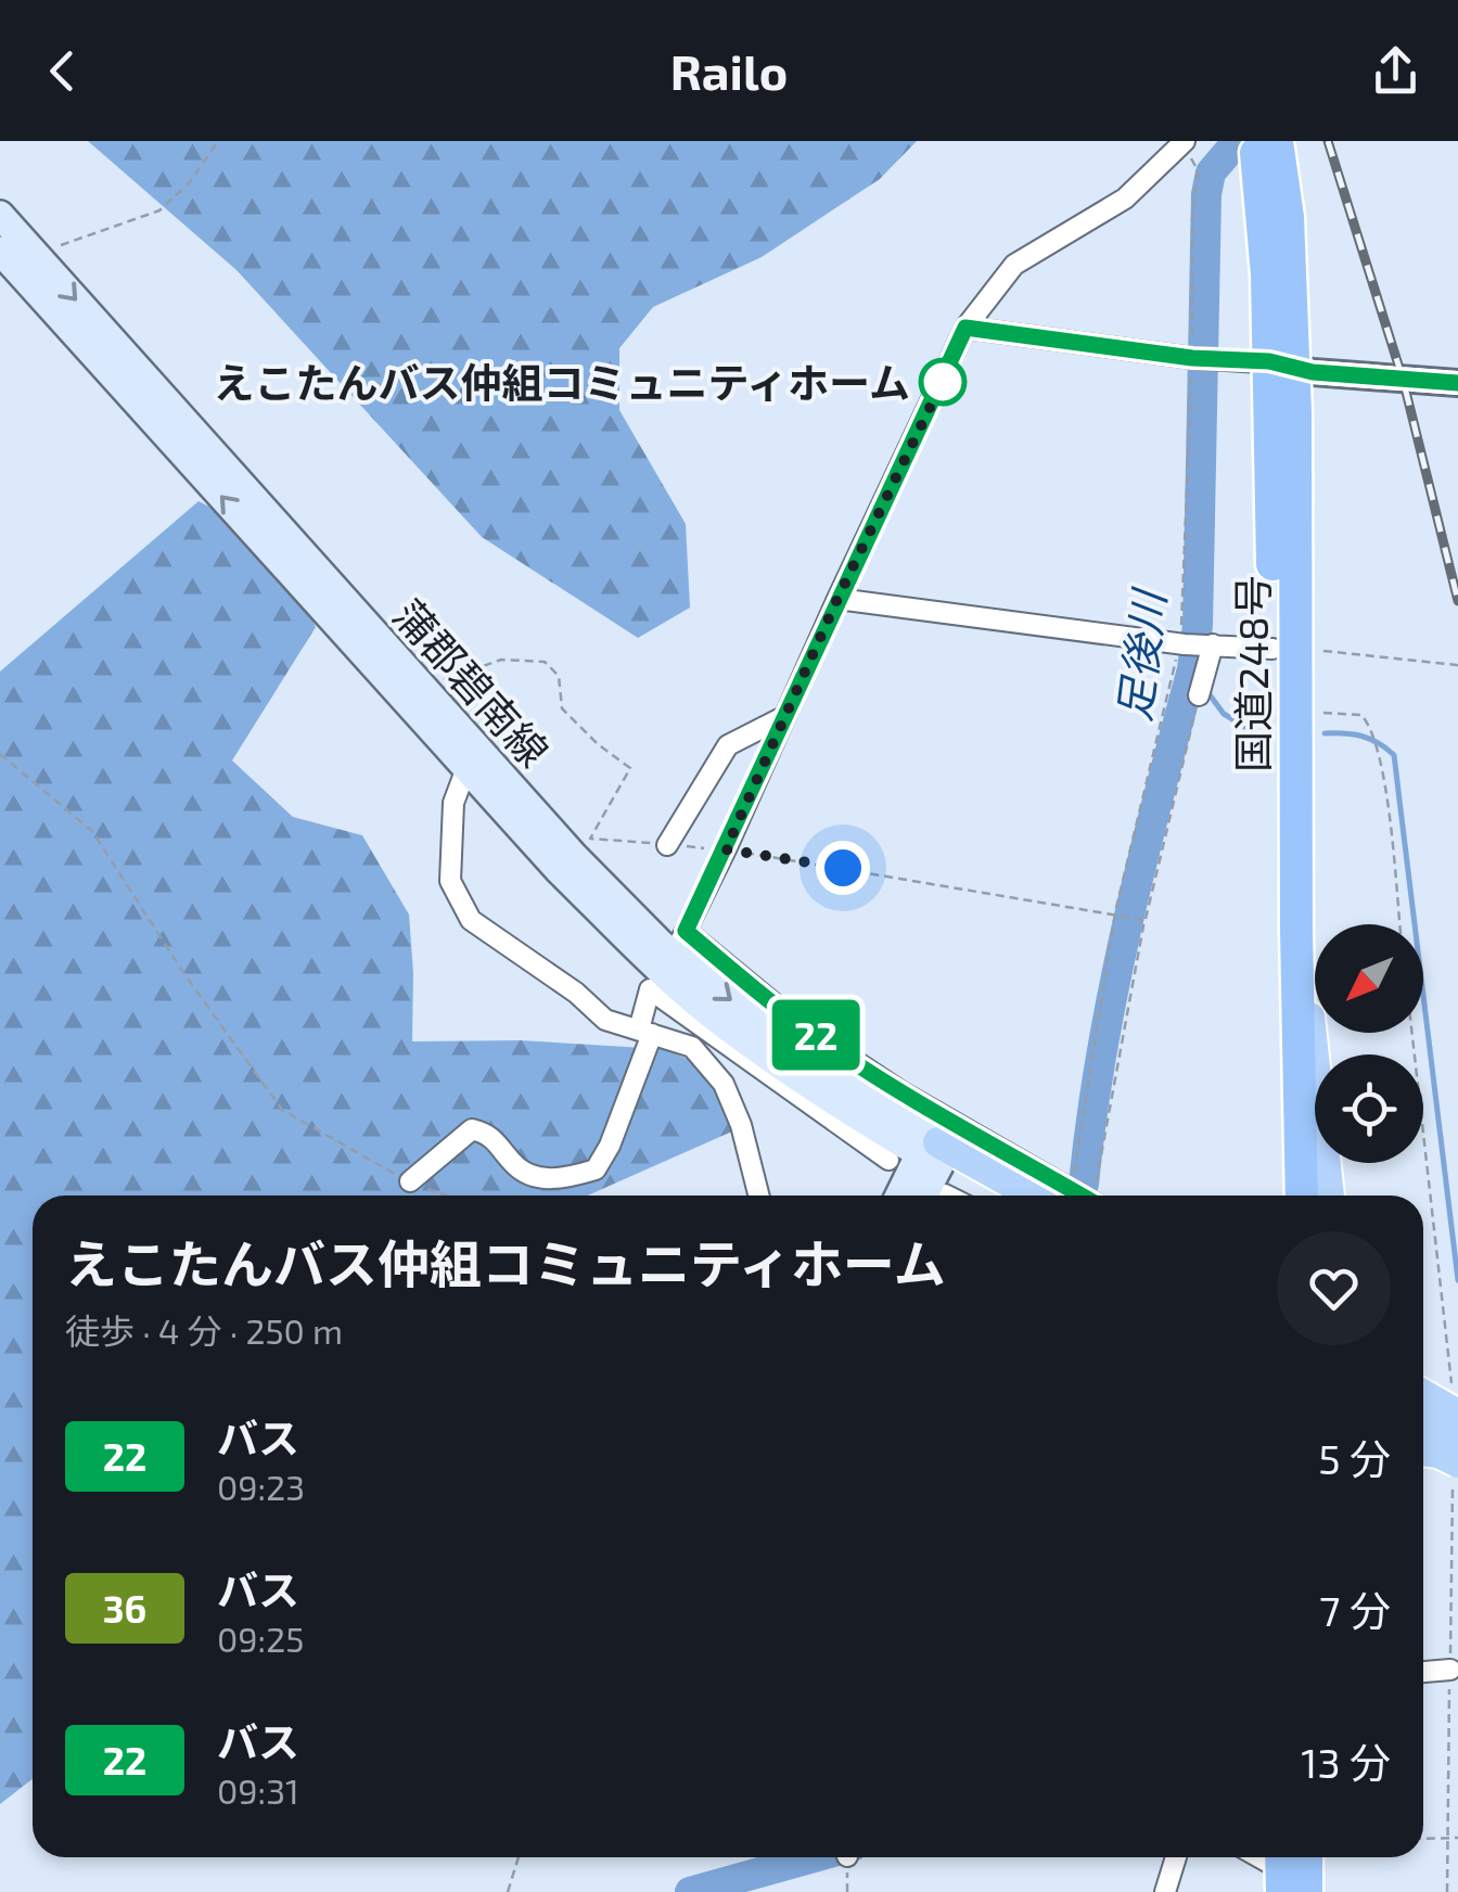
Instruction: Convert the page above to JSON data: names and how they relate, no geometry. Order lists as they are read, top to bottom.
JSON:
{
  "streets": {
    "highway": ["国道248号"],
    "main road": ["蒲郡碧南線"]
  },
  "water": ["足後川"],
  "places": ["えこたんバス仲組コミュニティホーム"],
  "lines": ["bus line 22"],
  "north": "bottom left",
  "page": {
    "header": "Railo",
    "on_map": "22",
    "heading": ["えこたんバス仲組コミュニティホーム", "徒歩 · 4 分 · 250 m"],
    "list": [
      {
        "mark": "22",
        "name": "バス",
        "note": "09:23",
        "value": "5 分"
      },
      {
        "mark": "36",
        "name": "バス",
        "note": "09:25",
        "value": "7 分"
      },
      {
        "mark": "22",
        "name": "バス",
        "note": "09:31",
        "value": "13 分"
      }
    ]
  }
}
